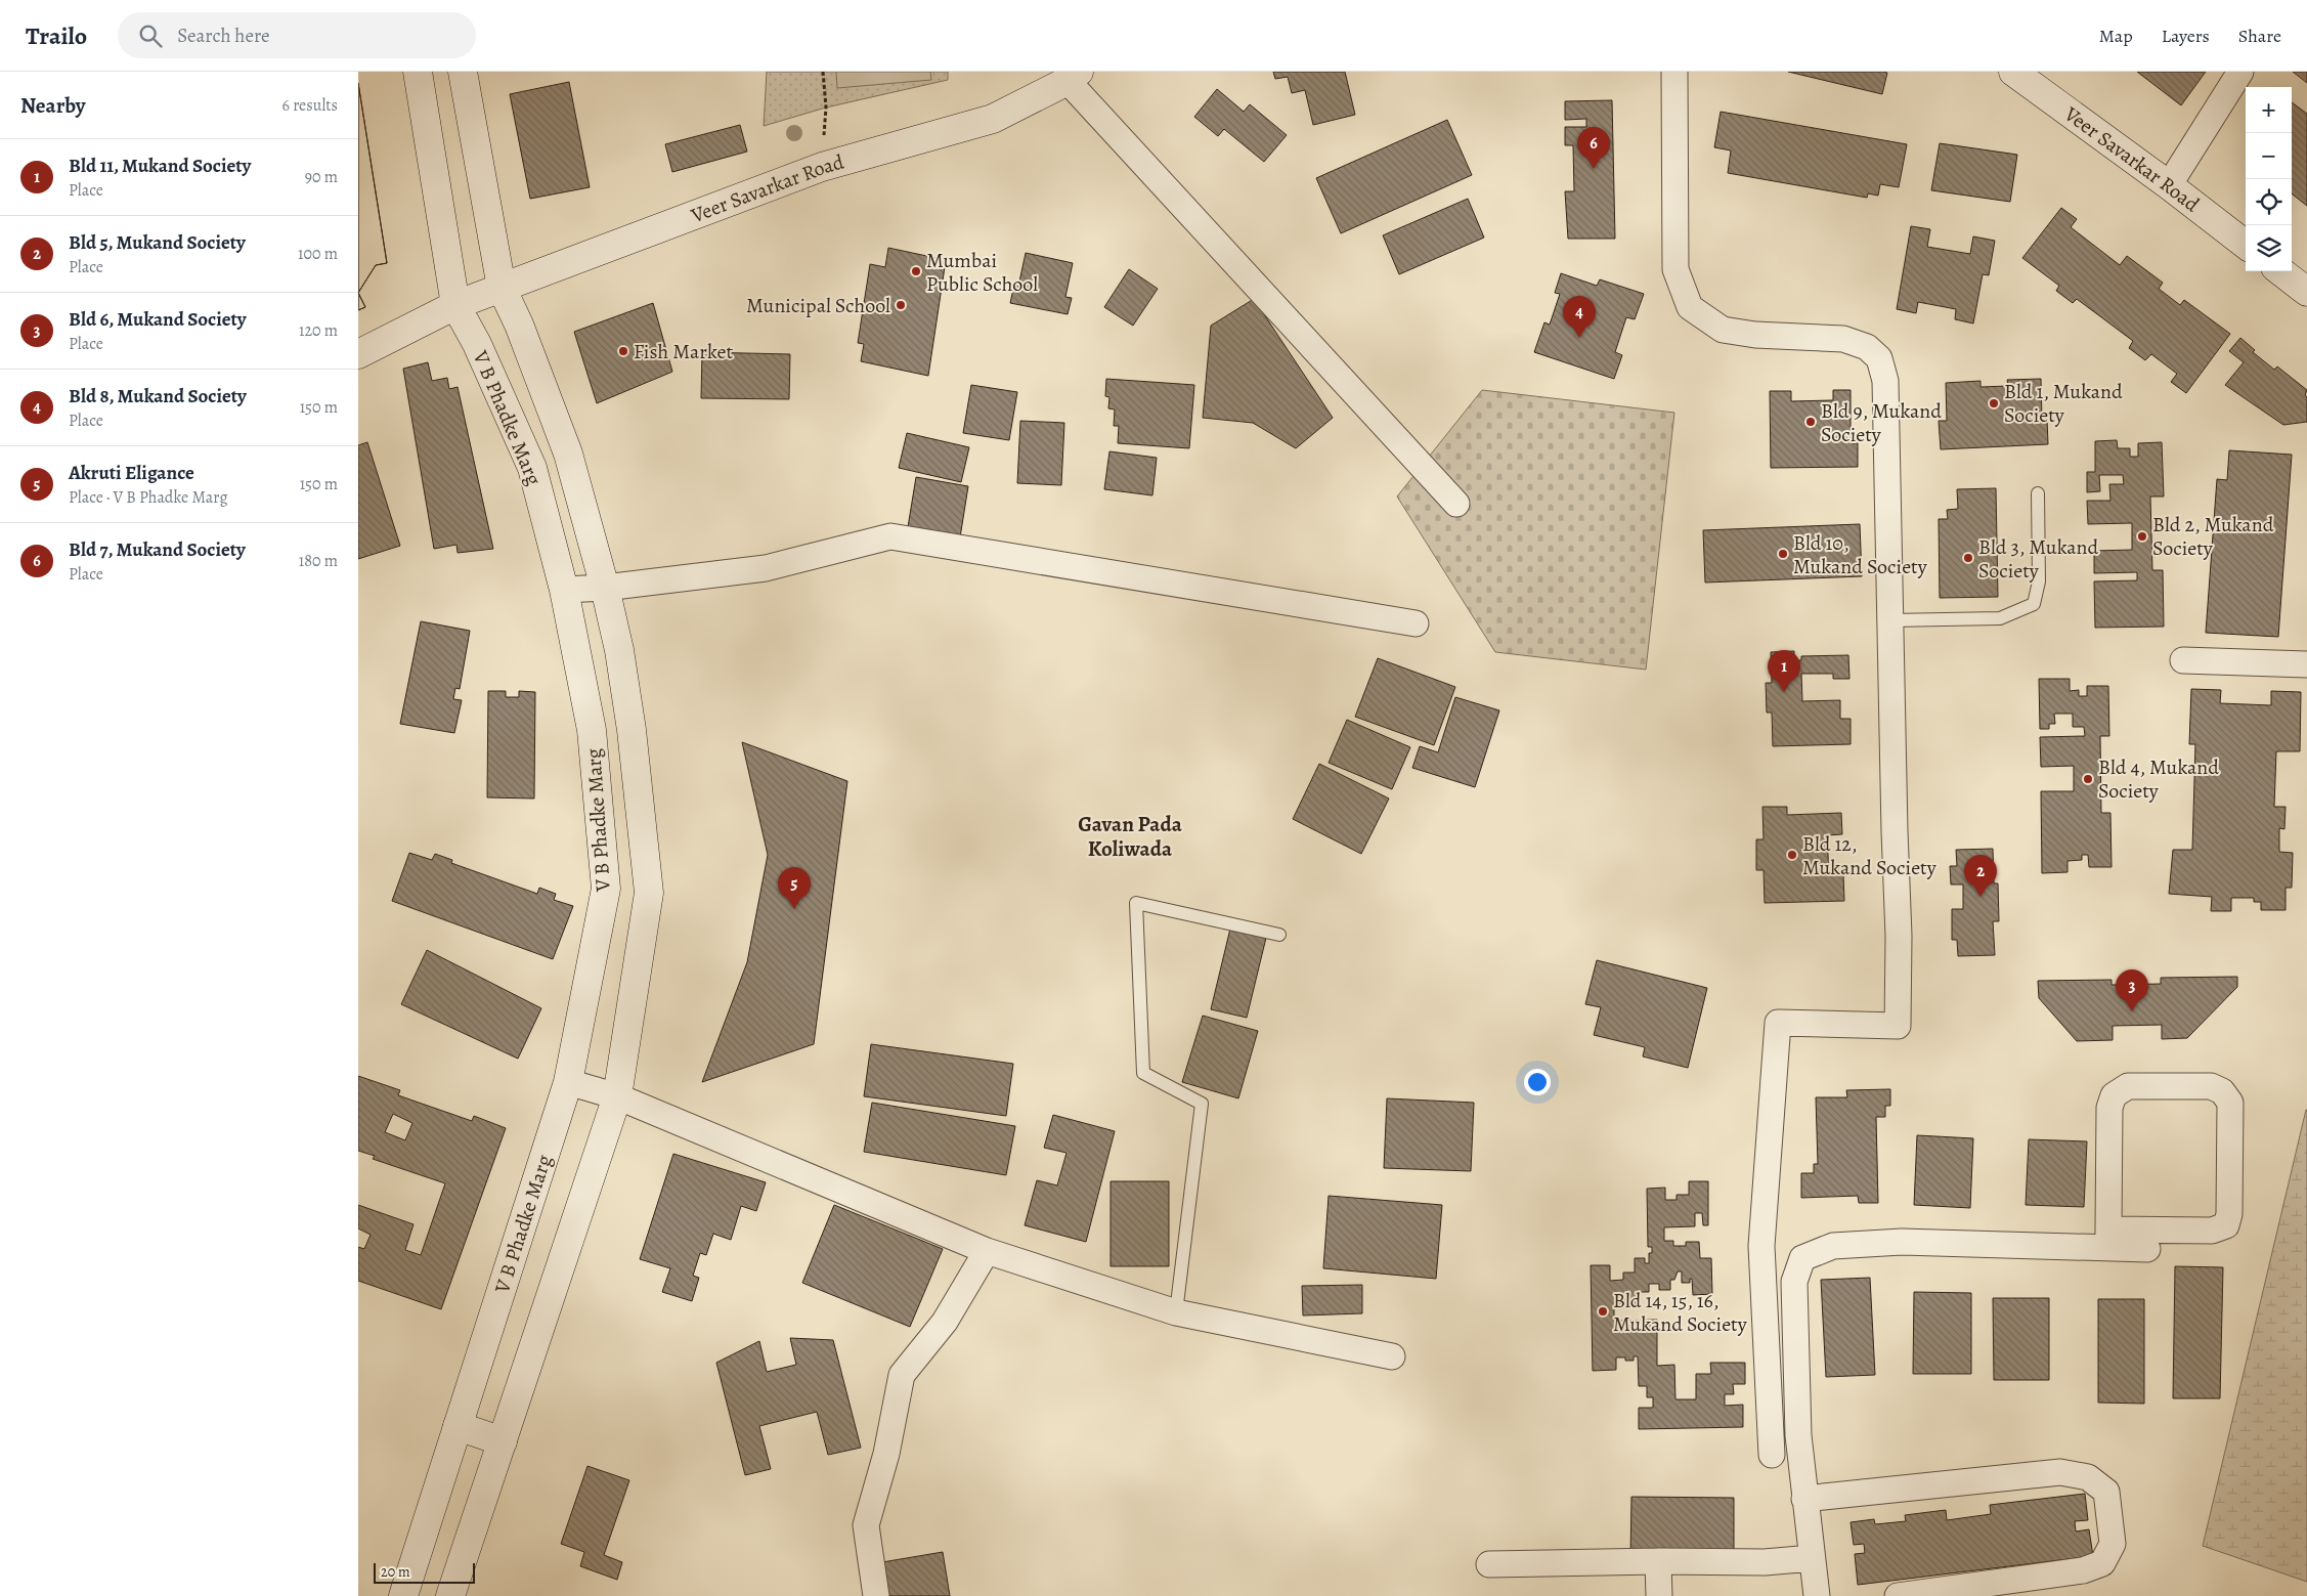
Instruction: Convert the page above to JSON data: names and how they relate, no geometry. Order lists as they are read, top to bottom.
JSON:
{
  "streets": {
    "main road": ["Veer Savarkar Road", "V B Phadke Marg"]
  },
  "crossings": [
    ["Veer Savarkar Road", "V B Phadke Marg"]
  ],
  "districts": ["Gavan Pada Koliwada"],
  "places": [
    "Mumbai Public School",
    "Municipal School",
    "Fish Market",
    "Bld 1, Mukand Society",
    "Bld 9, Mukand Society",
    "Bld 2, Mukand Society",
    "Bld 10, Mukand Society",
    "Bld 3, Mukand Society",
    "Bld 4, Mukand Society",
    "Bld 12, Mukand Society",
    "Bld 14, 15, 16, Mukand Society"
  ],
  "scale_bar": "20 m",
  "page": {
    "header": "Trailo",
    "search": "Search here",
    "nav": ["Map", "Layers", "Share"],
    "heading": ["Nearby", "6 results"],
    "map_buttons": ["+", "−"],
    "pins": [
      "6",
      "4",
      "1",
      "2",
      "5",
      "3"
    ],
    "list": [
      {
        "mark": "1",
        "name": "Bld 11, Mukand Society",
        "note": "Place",
        "value": "90 m"
      },
      {
        "mark": "2",
        "name": "Bld 5, Mukand Society",
        "note": "Place",
        "value": "100 m"
      },
      {
        "mark": "3",
        "name": "Bld 6, Mukand Society",
        "note": "Place",
        "value": "120 m"
      },
      {
        "mark": "4",
        "name": "Bld 8, Mukand Society",
        "note": "Place",
        "value": "150 m"
      },
      {
        "mark": "5",
        "name": "Akruti Eligance",
        "note": "Place · V B Phadke Marg",
        "value": "150 m"
      },
      {
        "mark": "6",
        "name": "Bld 7, Mukand Society",
        "note": "Place",
        "value": "180 m"
      }
    ],
    "scale": "20 m"
  }
}
